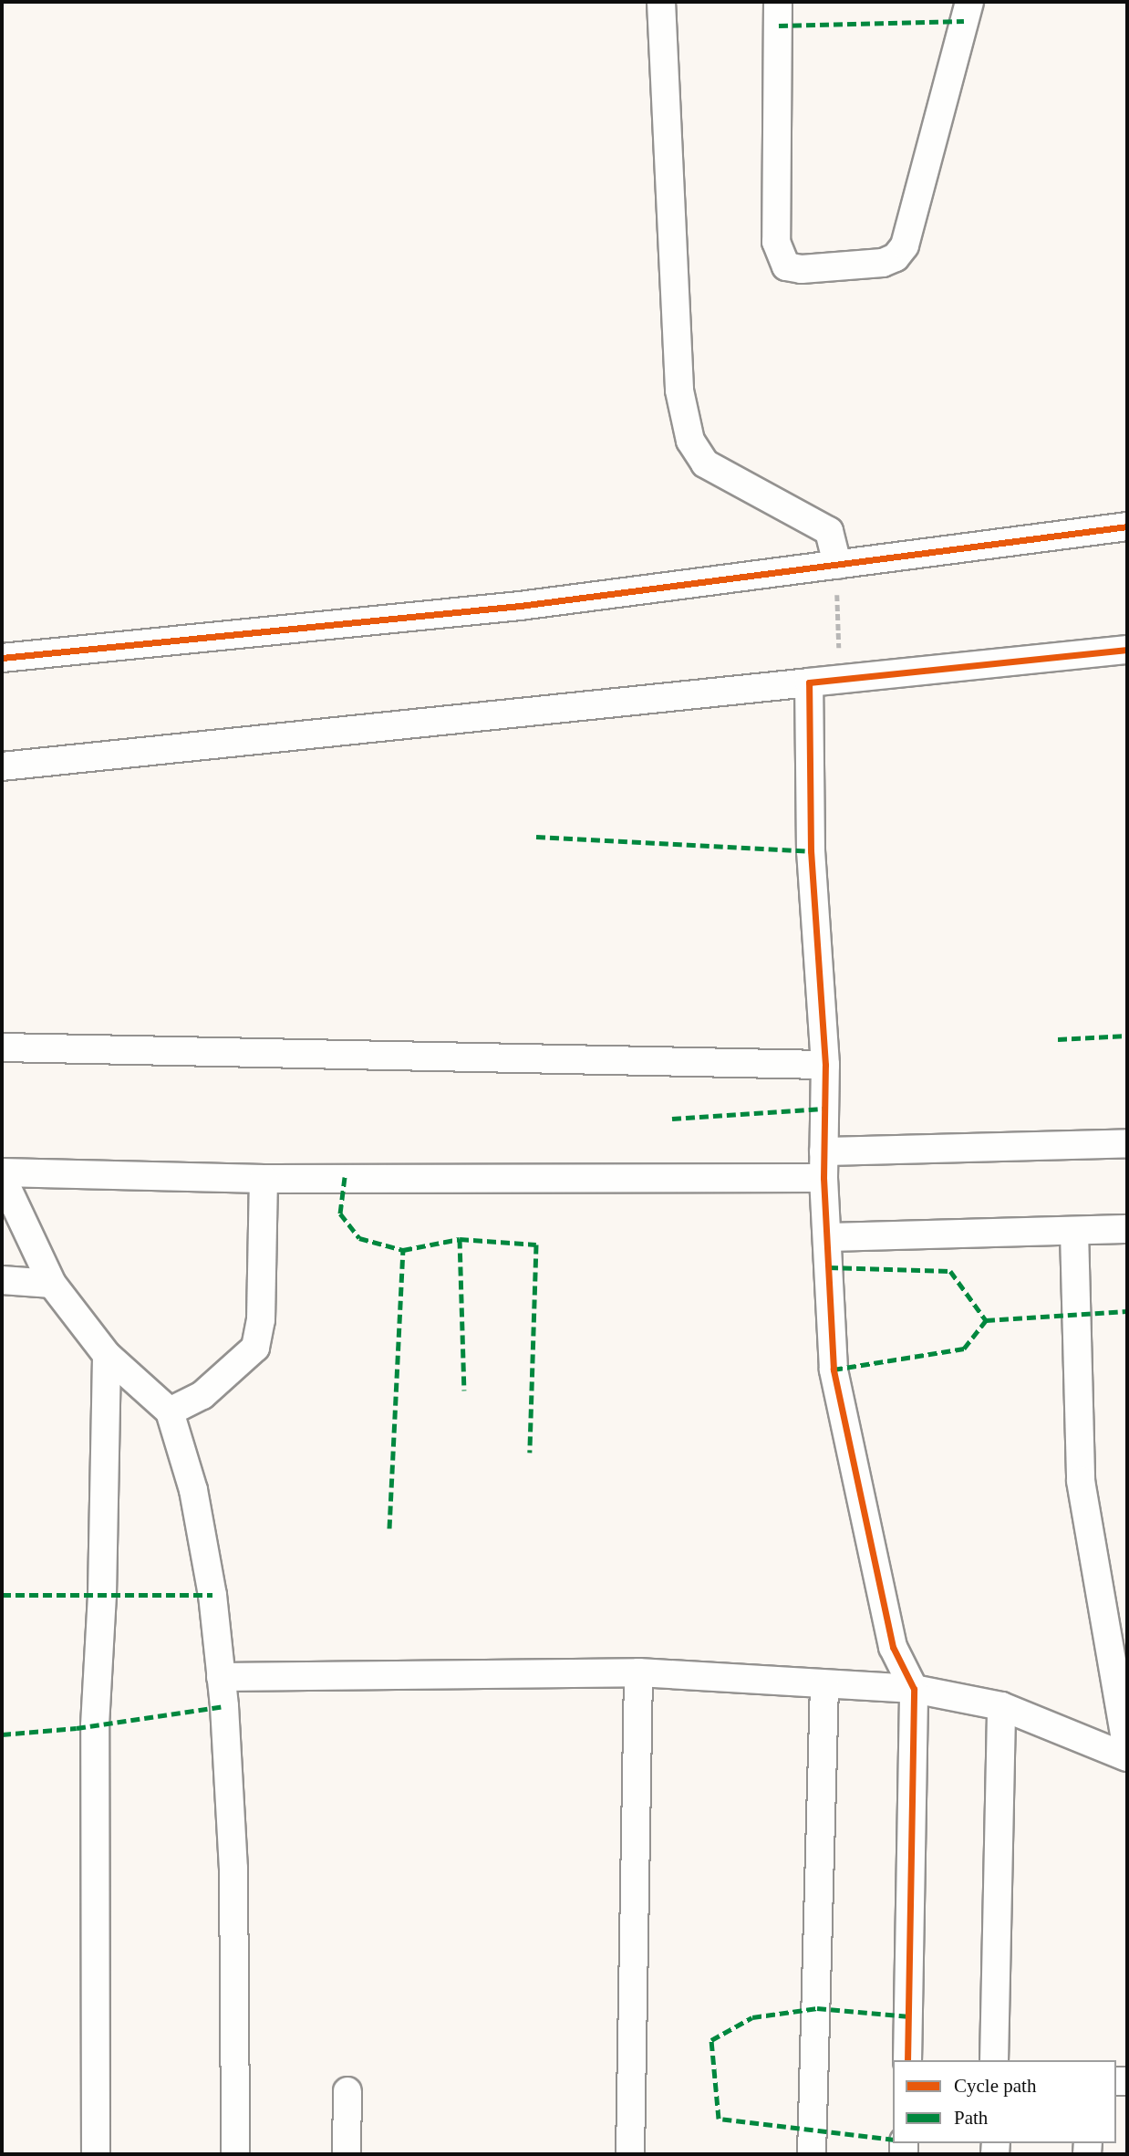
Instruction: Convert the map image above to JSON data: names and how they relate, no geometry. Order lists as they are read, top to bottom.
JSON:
{
  "legend": ["Cycle path", "Path"]
}
